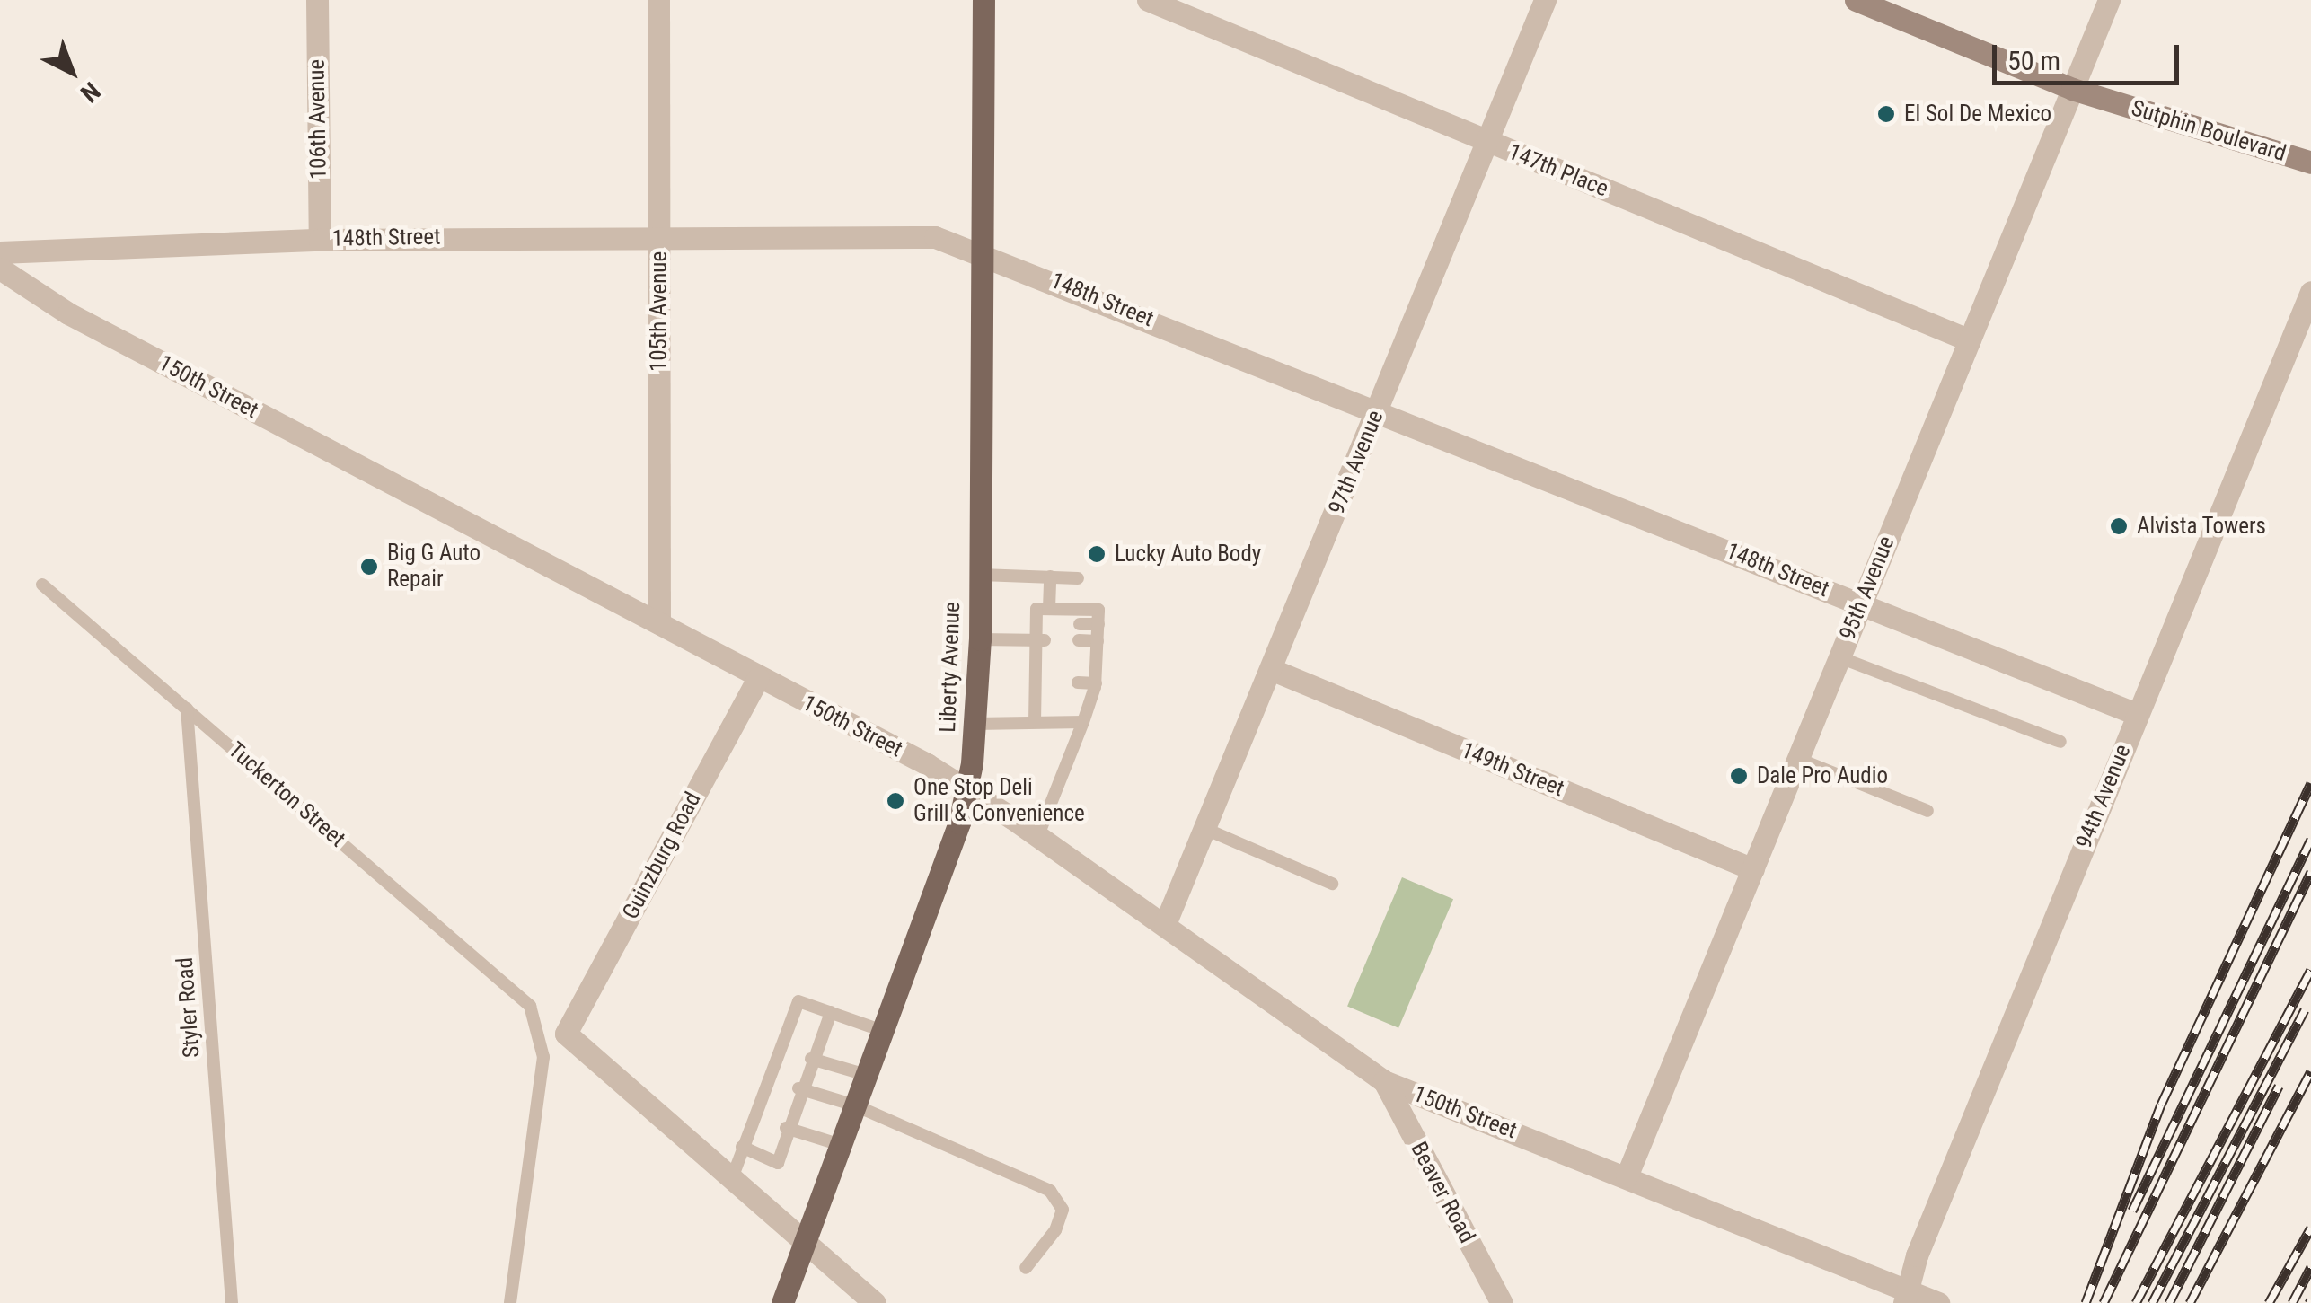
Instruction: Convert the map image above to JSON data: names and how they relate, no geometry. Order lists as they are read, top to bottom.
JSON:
{
  "streets": {
    "main road": ["Sutphin Boulevard", "Liberty Avenue"],
    "street": [
      "106th Avenue",
      "147th Place",
      "148th Street",
      "105th Avenue",
      "150th Street",
      "97th Avenue",
      "95th Avenue",
      "149th Street",
      "94th Avenue",
      "Guinzburg Road",
      "Beaver Road"
    ],
    "lane": ["Tuckerton Street", "Styler Road"]
  },
  "crossings": [
    ["106th Avenue", "148th Street"],
    ["Sutphin Boulevard", "95th Avenue"],
    ["147th Place", "97th Avenue"],
    ["147th Place", "95th Avenue"],
    ["148th Street", "105th Avenue"],
    ["148th Street", "97th Avenue"],
    ["148th Street", "95th Avenue"],
    ["148th Street", "Liberty Avenue"],
    ["148th Street", "94th Avenue"],
    ["105th Avenue", "150th Street"],
    ["150th Street", "97th Avenue"],
    ["150th Street", "95th Avenue"],
    ["150th Street", "Liberty Avenue"],
    ["150th Street", "94th Avenue"],
    ["150th Street", "Guinzburg Road"],
    ["150th Street", "Beaver Road"],
    ["97th Avenue", "149th Street"],
    ["95th Avenue", "149th Street"],
    ["Tuckerton Street", "Styler Road"]
  ],
  "places": [
    "El Sol De Mexico",
    "Alvista Towers",
    "Lucky Auto Body",
    "Big G Auto Repair",
    "Dale Pro Audio",
    "One Stop Deli Grill & Convenience"
  ],
  "scale_bar": "50 m",
  "north": "bottom right"
}
